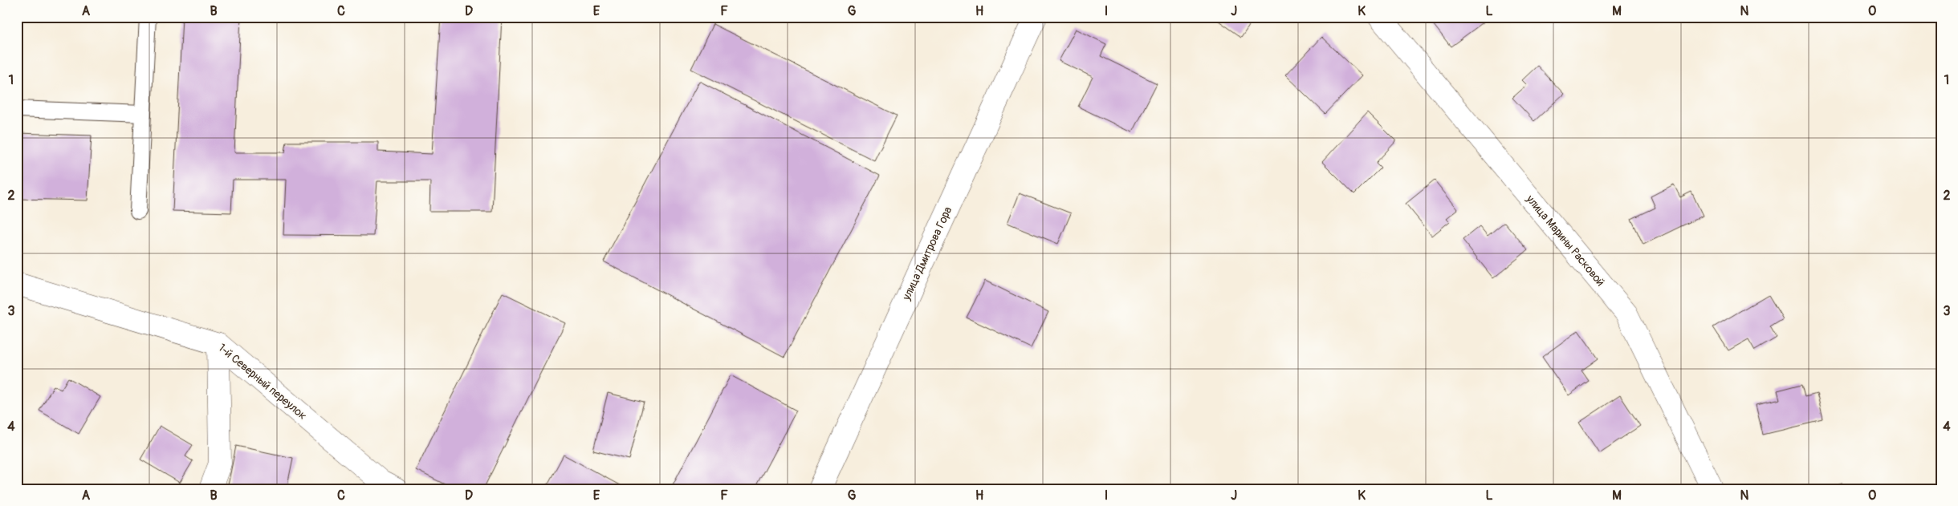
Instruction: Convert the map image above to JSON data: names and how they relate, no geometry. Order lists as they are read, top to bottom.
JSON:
{
  "streets": {
    "street": ["улица Марины Расковой", "улица Дмитрова Гора", "1-й Северный переулок"]
  },
  "grid": {
    "columns": [
      "A",
      "B",
      "C",
      "D",
      "E",
      "F",
      "G",
      "H",
      "I",
      "J",
      "K",
      "L",
      "M",
      "N",
      "O"
    ],
    "rows": [
      "1",
      "2",
      "3",
      "4"
    ]
  }
}
